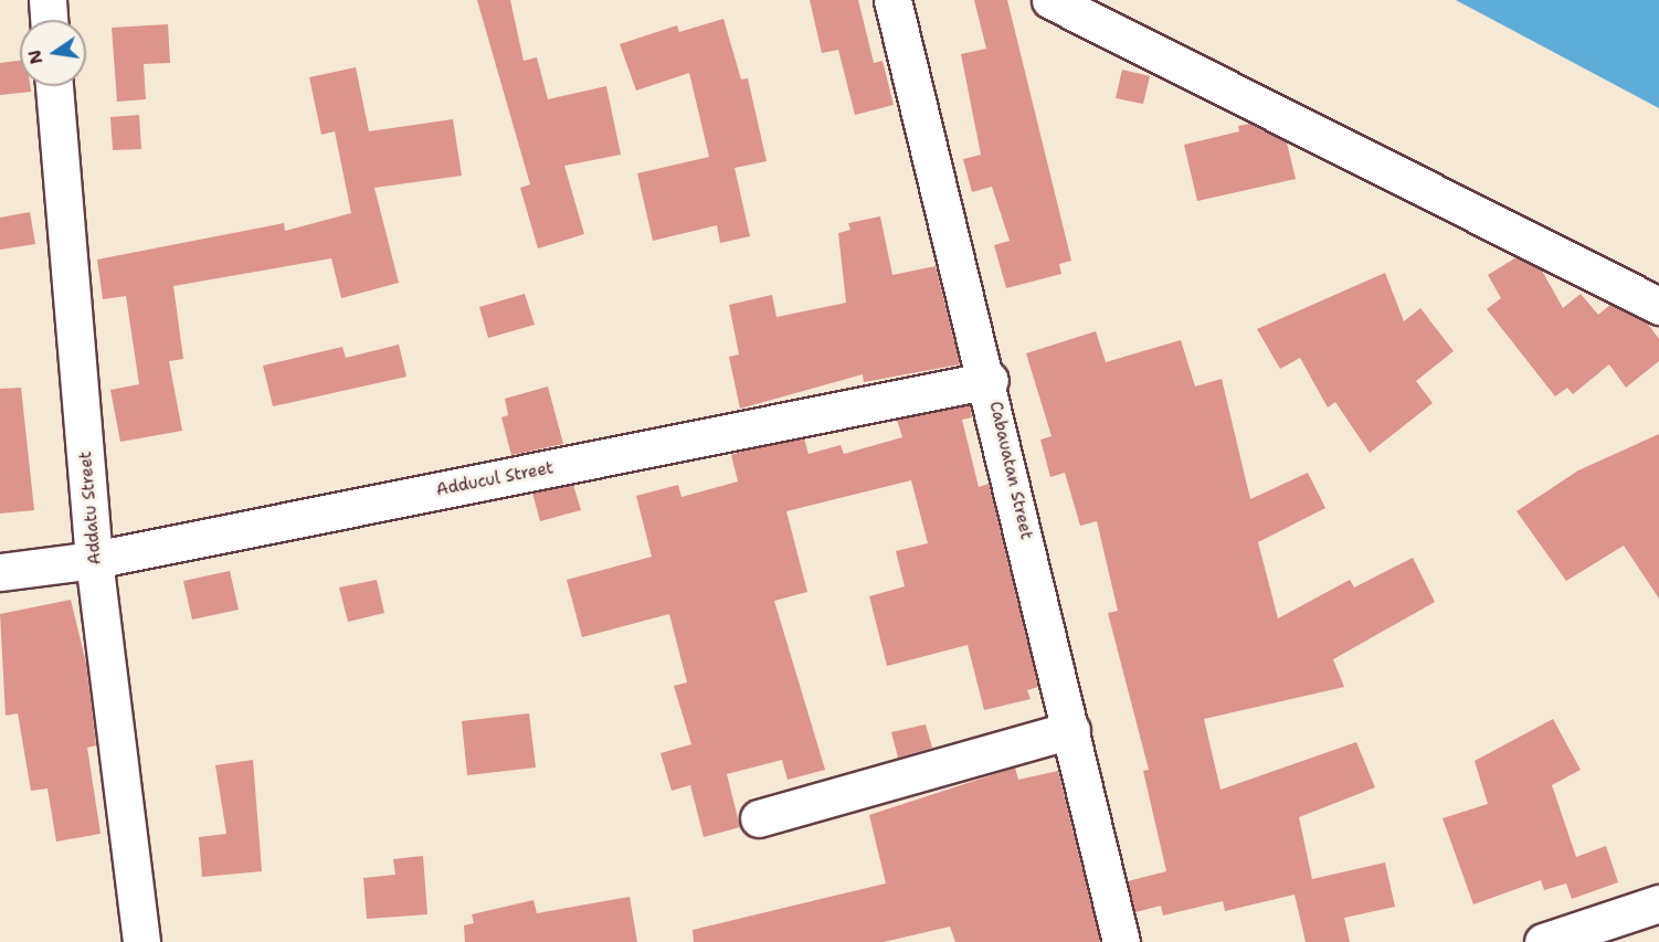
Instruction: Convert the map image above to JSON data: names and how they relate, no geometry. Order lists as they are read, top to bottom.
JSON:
{
  "streets": {
    "street": ["Cabauatan Street", "Adducul Street", "Addatu Street"]
  },
  "crossings": [
    ["Cabauatan Street", "Adducul Street"],
    ["Adducul Street", "Addatu Street"]
  ],
  "north": "left"
}
